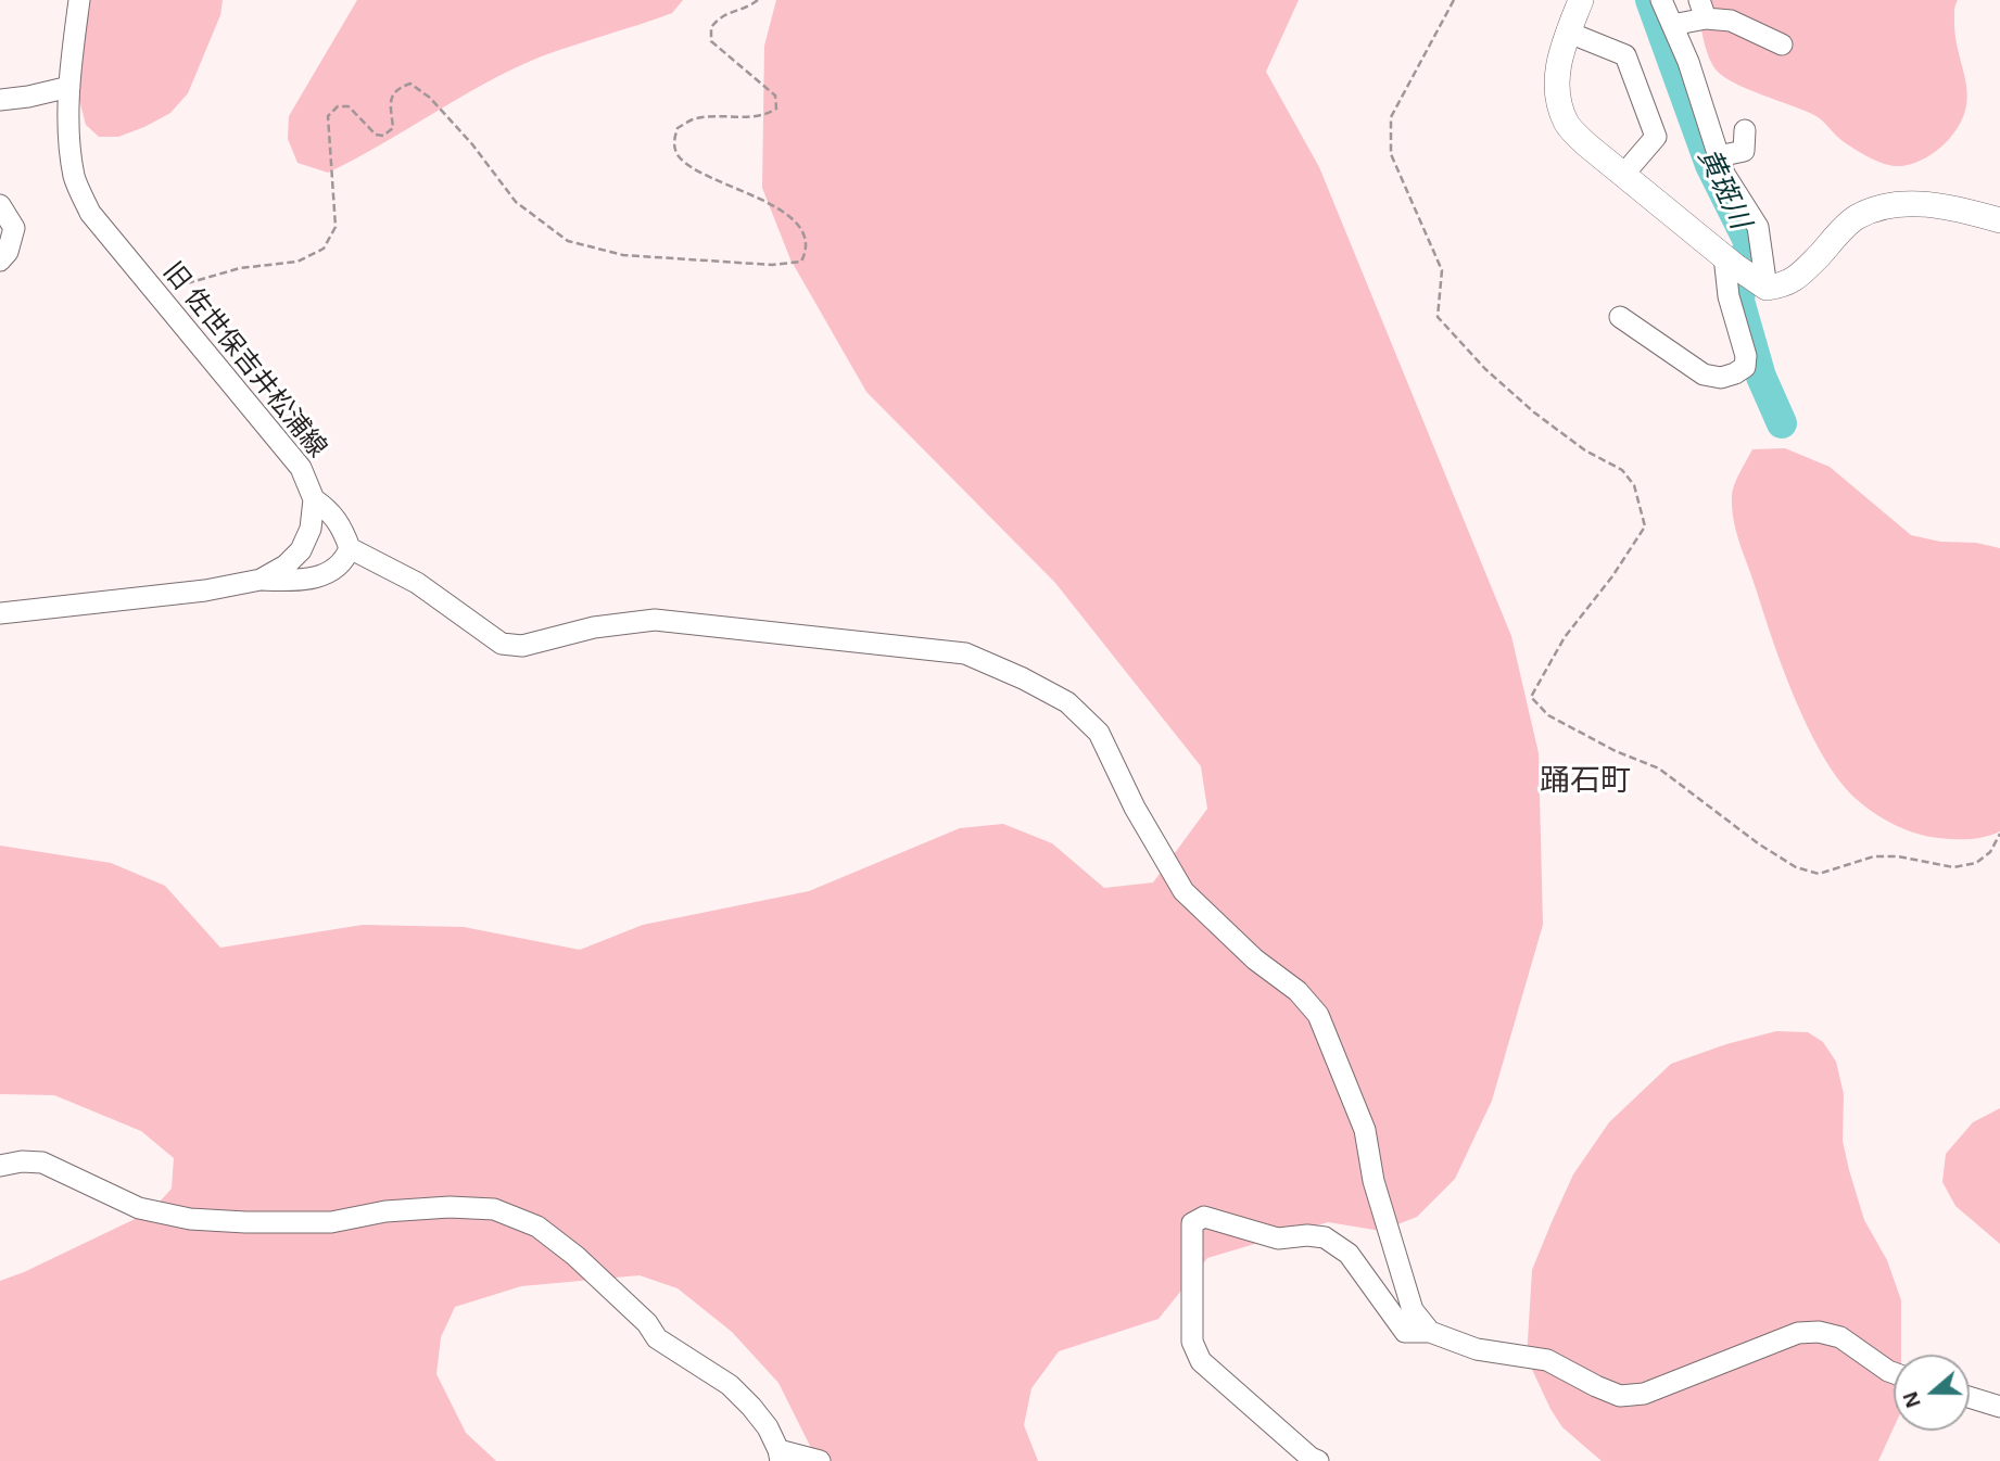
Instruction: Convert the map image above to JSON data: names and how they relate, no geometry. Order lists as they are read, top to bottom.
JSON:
{
  "streets": {
    "street": ["旧 佐世保吉井松浦線"]
  },
  "districts": ["踊石町"],
  "water": ["黄斑川"],
  "north": "left"
}
